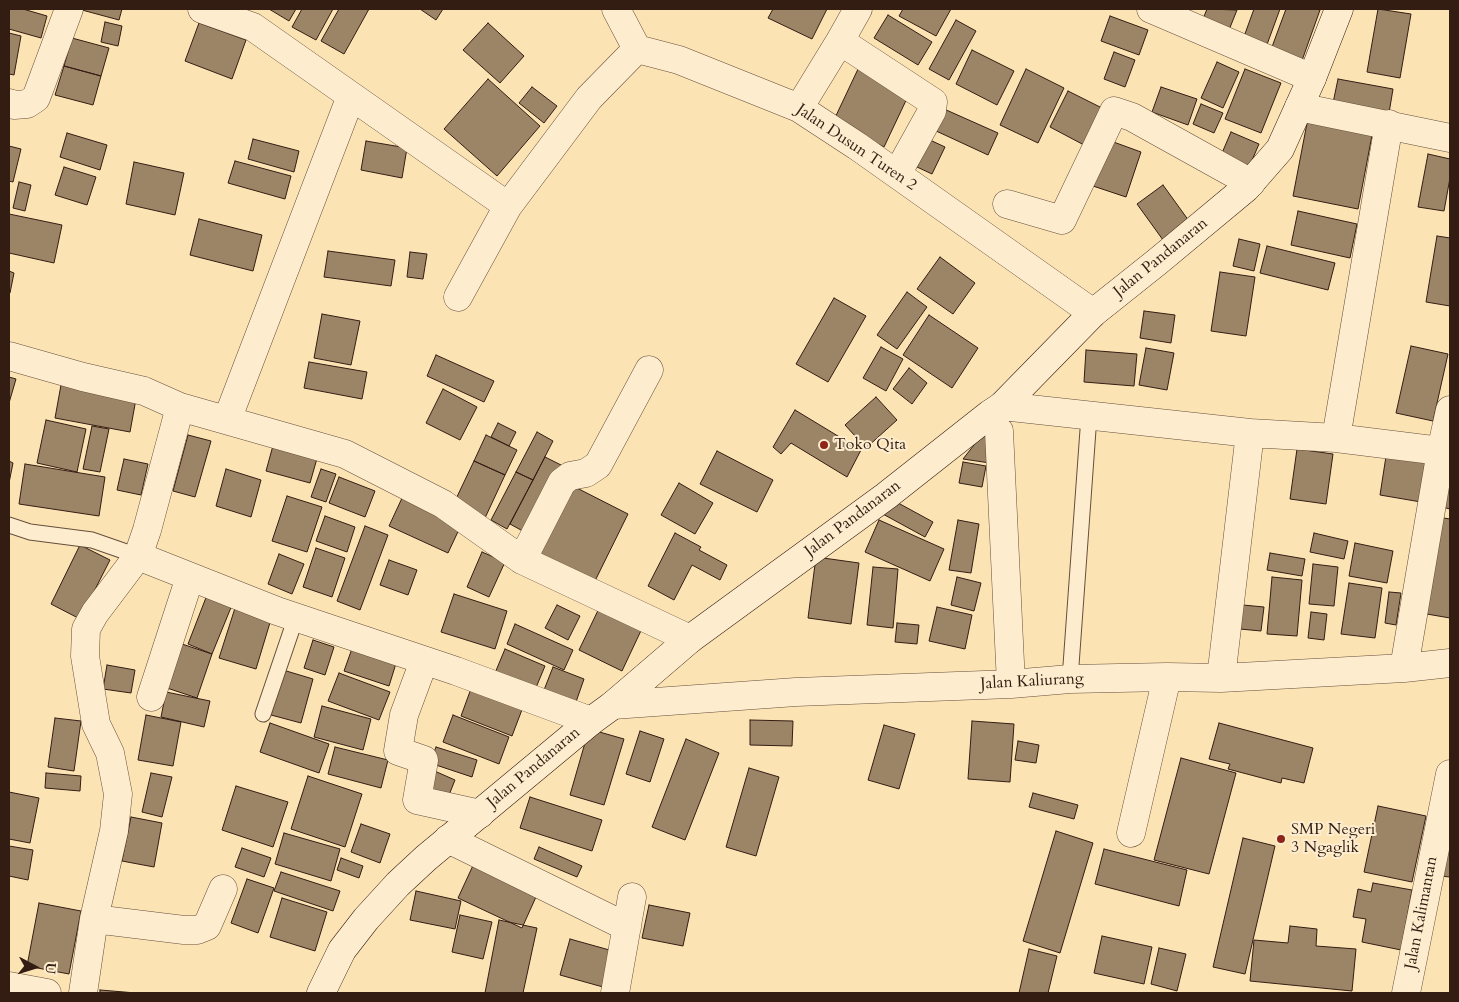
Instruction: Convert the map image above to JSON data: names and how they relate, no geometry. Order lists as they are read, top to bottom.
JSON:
{
  "streets": {
    "street": [
      "Jalan Dusun Turen 2",
      "Jalan Pandanaran",
      "Jalan Kaliurang",
      "Jalan Kalimantan"
    ]
  },
  "crossings": [
    ["Jalan Dusun Turen 2", "Jalan Pandanaran"],
    ["Jalan Pandanaran", "Jalan Kaliurang"]
  ],
  "places": ["Toko Qita", "SMP Negeri 3 Ngaglik"],
  "north": "right"
}
